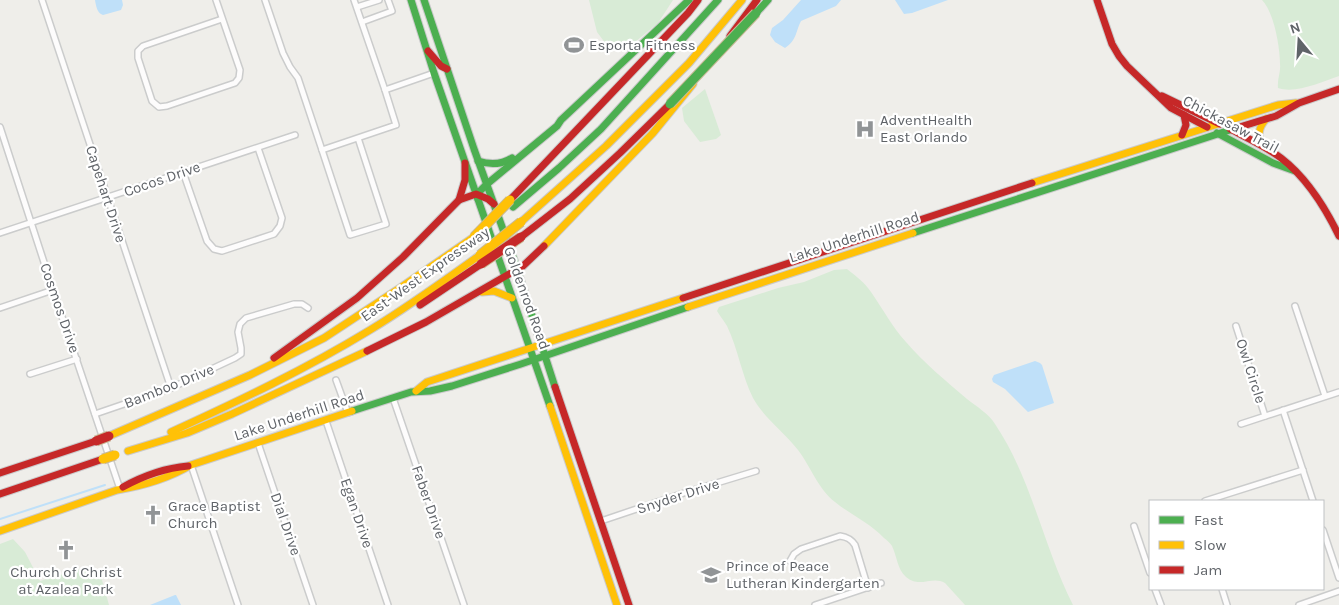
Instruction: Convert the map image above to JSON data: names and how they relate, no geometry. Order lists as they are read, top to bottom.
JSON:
{
  "streets": {
    "main road": [
      "Chickasaw Trail",
      "Lake Underhill Road",
      "East-West Expressway",
      "Goldenrod Road"
    ],
    "street": [
      "Cocos Drive",
      "Capehart Drive",
      "Cosmos Drive",
      "Owl Circle",
      "Bamboo Drive",
      "Snyder Drive",
      "Faber Drive",
      "Egan Drive",
      "Dial Drive"
    ]
  },
  "crossings": [
    ["Chickasaw Trail", "Lake Underhill Road"],
    ["Cocos Drive", "Capehart Drive"],
    ["Cocos Drive", "Cosmos Drive"],
    ["Capehart Drive", "Bamboo Drive"],
    ["Lake Underhill Road", "Goldenrod Road"],
    ["Lake Underhill Road", "Cosmos Drive"],
    ["Lake Underhill Road", "Faber Drive"],
    ["Lake Underhill Road", "Egan Drive"],
    ["Lake Underhill Road", "Dial Drive"],
    ["Goldenrod Road", "Snyder Drive"],
    ["Cosmos Drive", "Bamboo Drive"]
  ],
  "places": {
    "sports": ["Esporta Fitness"],
    "hospital": ["AdventHealth East Orlando"],
    "church": ["Grace Baptist Church", "Church of Christ at Azalea Park"],
    "school or university": ["Prince of Peace Lutheran Kindergarten"]
  },
  "legend": ["Fast", "Slow", "Jam"],
  "north": "top"
}
